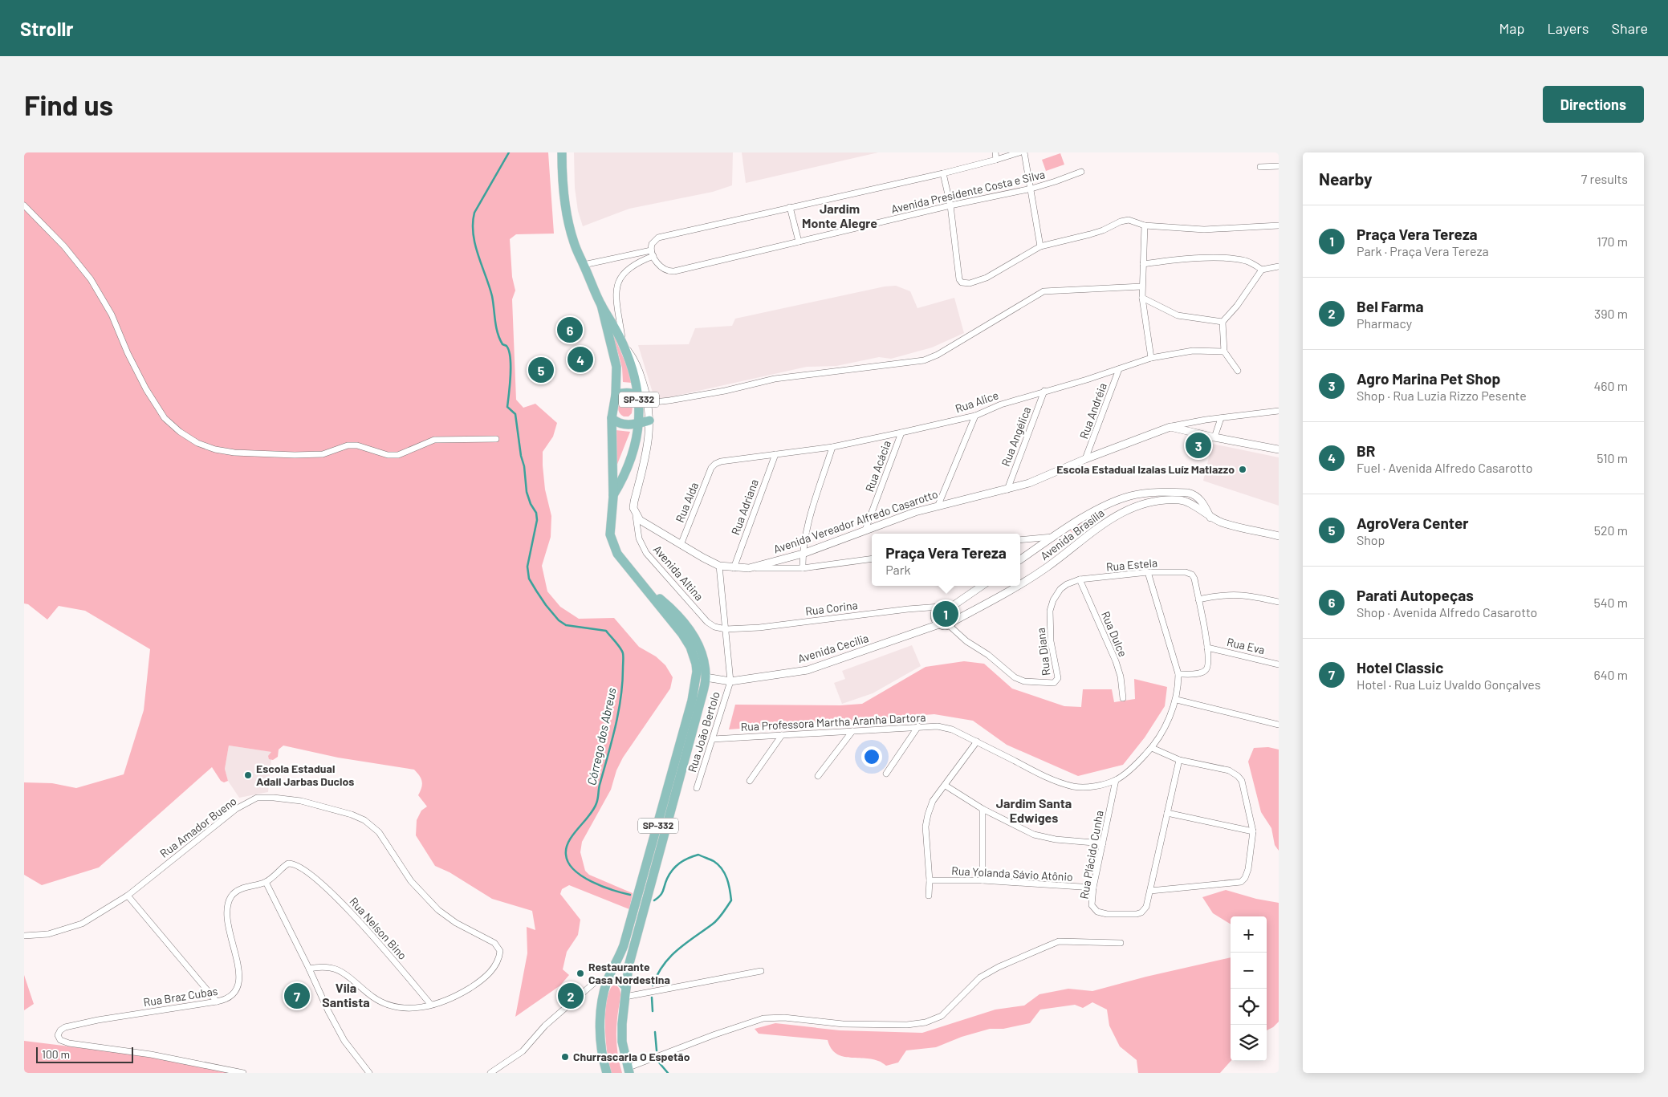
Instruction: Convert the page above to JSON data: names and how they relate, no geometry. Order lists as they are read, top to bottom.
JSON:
{
  "streets": {
    "main road": ["SP-332"],
    "street": [
      "Avenida Presidente Costa e Silva",
      "Rua Alice",
      "Rua Andréia",
      "Rua Angélica",
      "Rua Acácia",
      "Rua Alda",
      "Rua Adriana",
      "Avenida Vereador Alfredo Casarotto",
      "Avenida Brasília",
      "Rua Estela",
      "Avenida Altina",
      "Rua Corina",
      "Rua Dulce",
      "Rua Eva",
      "Avenida Cecilia",
      "Rua Diana",
      "Rua Professora Martha Aranha Dartora",
      "Rua João Bertolo",
      "Rua Amador Bueno",
      "Rua Plácido Cunha",
      "Rua Yolanda Sávio Atônio",
      "Rua Nelson Bino",
      "Rua Braz Cubas"
    ]
  },
  "crossings": [
    ["SP-332", "Avenida Cecilia"],
    ["Rua Alice", "Rua Andréia"],
    ["Rua Alice", "Rua Angélica"],
    ["Rua Alice", "Rua Acácia"],
    ["Rua Alice", "Rua Alda"],
    ["Rua Alice", "Rua Adriana"],
    ["Rua Andréia", "Avenida Vereador Alfredo Casarotto"],
    ["Rua Angélica", "Avenida Vereador Alfredo Casarotto"],
    ["Rua Acácia", "Avenida Vereador Alfredo Casarotto"],
    ["Rua Alda", "Avenida Vereador Alfredo Casarotto"],
    ["Rua Adriana", "Avenida Vereador Alfredo Casarotto"],
    ["Avenida Vereador Alfredo Casarotto", "Avenida Altina"],
    ["Avenida Brasília", "Rua Corina"],
    ["Avenida Brasília", "Avenida Cecilia"],
    ["Avenida Brasília", "Rua Diana"],
    ["Rua Estela", "Rua Dulce"],
    ["Rua Estela", "Rua Diana"],
    ["Rua Estela", "Rua Professora Martha Aranha Dartora"],
    ["Avenida Altina", "Rua Corina"],
    ["Rua Corina", "Avenida Cecilia"],
    ["Rua Corina", "Rua Diana"],
    ["Rua Dulce", "Rua Diana"],
    ["Avenida Cecilia", "Rua Diana"],
    ["Avenida Cecilia", "Rua João Bertolo"],
    ["Rua Professora Martha Aranha Dartora", "Rua João Bertolo"],
    ["Rua Professora Martha Aranha Dartora", "Rua Plácido Cunha"],
    ["Rua Amador Bueno", "Rua Nelson Bino"],
    ["Rua Plácido Cunha", "Rua Yolanda Sávio Atônio"],
    ["Rua Nelson Bino", "Rua Braz Cubas"]
  ],
  "districts": ["Jardim Monte Alegre", "Jardim Santa Edwiges", "Vila Santista"],
  "water": ["Córrego dos Abreus"],
  "places": [
    "Escola Estadual Izaias Luíz Matiazzo",
    "Escola Estadual Adail Jarbas Duclos",
    "Restaurante Casa Nordestina",
    "Churrascaria O Espetão"
  ],
  "scale_bar": "100 m",
  "page": {
    "header": "Strollr",
    "nav": ["Map", "Layers", "Share"],
    "buttons": "Directions",
    "title": "Find us",
    "heading": ["Nearby", "7 results"],
    "list": [
      {
        "mark": "1",
        "name": "Praça Vera Tereza",
        "note": "Park · Praça Vera Tereza",
        "value": "170 m"
      },
      {
        "mark": "2",
        "name": "Bel Farma",
        "note": "Pharmacy",
        "value": "390 m"
      },
      {
        "mark": "3",
        "name": "Agro Marina Pet Shop",
        "note": "Shop · Rua Luzia Rizzo Pesente",
        "value": "460 m"
      },
      {
        "mark": "4",
        "name": "BR",
        "note": "Fuel · Avenida Alfredo Casarotto",
        "value": "510 m"
      },
      {
        "mark": "5",
        "name": "AgroVera Center",
        "note": "Shop",
        "value": "520 m"
      },
      {
        "mark": "6",
        "name": "Parati Autopeças",
        "note": "Shop · Avenida Alfredo Casarotto",
        "value": "540 m"
      },
      {
        "mark": "7",
        "name": "Hotel Classic",
        "note": "Hotel · Rua Luiz Uvaldo Gonçalves",
        "value": "640 m"
      }
    ],
    "pins": [
      "6",
      "4",
      "5",
      "3",
      "1",
      "2",
      "7"
    ],
    "popup": ["Praça Vera Tereza", "Park"],
    "map_buttons": ["+", "−"],
    "scale": "100 m"
  }
}
